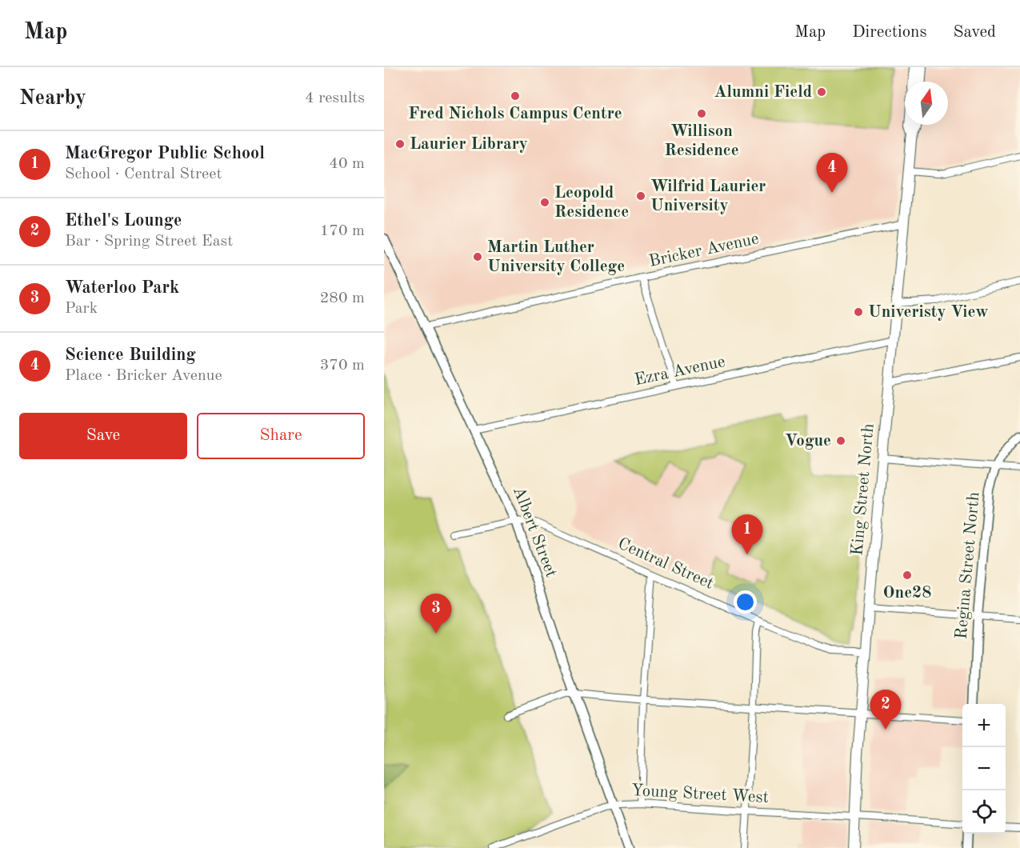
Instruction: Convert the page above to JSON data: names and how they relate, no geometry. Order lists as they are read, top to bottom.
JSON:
{
  "streets": {
    "main road": ["King Street North"],
    "street": [
      "Bricker Avenue",
      "Ezra Avenue",
      "Albert Street",
      "Central Street",
      "Regina Street North",
      "Young Street West"
    ]
  },
  "crossings": [
    ["Bricker Avenue", "King Street North"],
    ["Bricker Avenue", "Albert Street"],
    ["Ezra Avenue", "King Street North"],
    ["Ezra Avenue", "Albert Street"],
    ["King Street North", "Central Street"],
    ["King Street North", "Young Street West"],
    ["Albert Street", "Central Street"],
    ["Albert Street", "Young Street West"]
  ],
  "places": [
    "Alumni Field",
    "Fred Nichols Campus Centre",
    "Willison Residence",
    "Laurier Library",
    "Wilfrid Laurier University",
    "Leopold Residence",
    "Martin Luther University College",
    "Univeristy View",
    "Vogue",
    "One28"
  ],
  "north": "top",
  "page": {
    "header": "Map",
    "nav": ["Map", "Directions", "Saved"],
    "heading": ["Nearby", "4 results"],
    "list": [
      {
        "mark": "1",
        "name": "MacGregor Public School",
        "note": "School · Central Street",
        "value": "40 m"
      },
      {
        "mark": "2",
        "name": "Ethel's Lounge",
        "note": "Bar · Spring Street East",
        "value": "170 m"
      },
      {
        "mark": "3",
        "name": "Waterloo Park",
        "note": "Park",
        "value": "280 m"
      },
      {
        "mark": "4",
        "name": "Science Building",
        "note": "Place · Bricker Avenue",
        "value": "370 m"
      }
    ],
    "pins": [
      "4",
      "1",
      "3",
      "2"
    ],
    "buttons": ["Save", "Share"],
    "map_buttons": ["+", "−"]
  }
}
